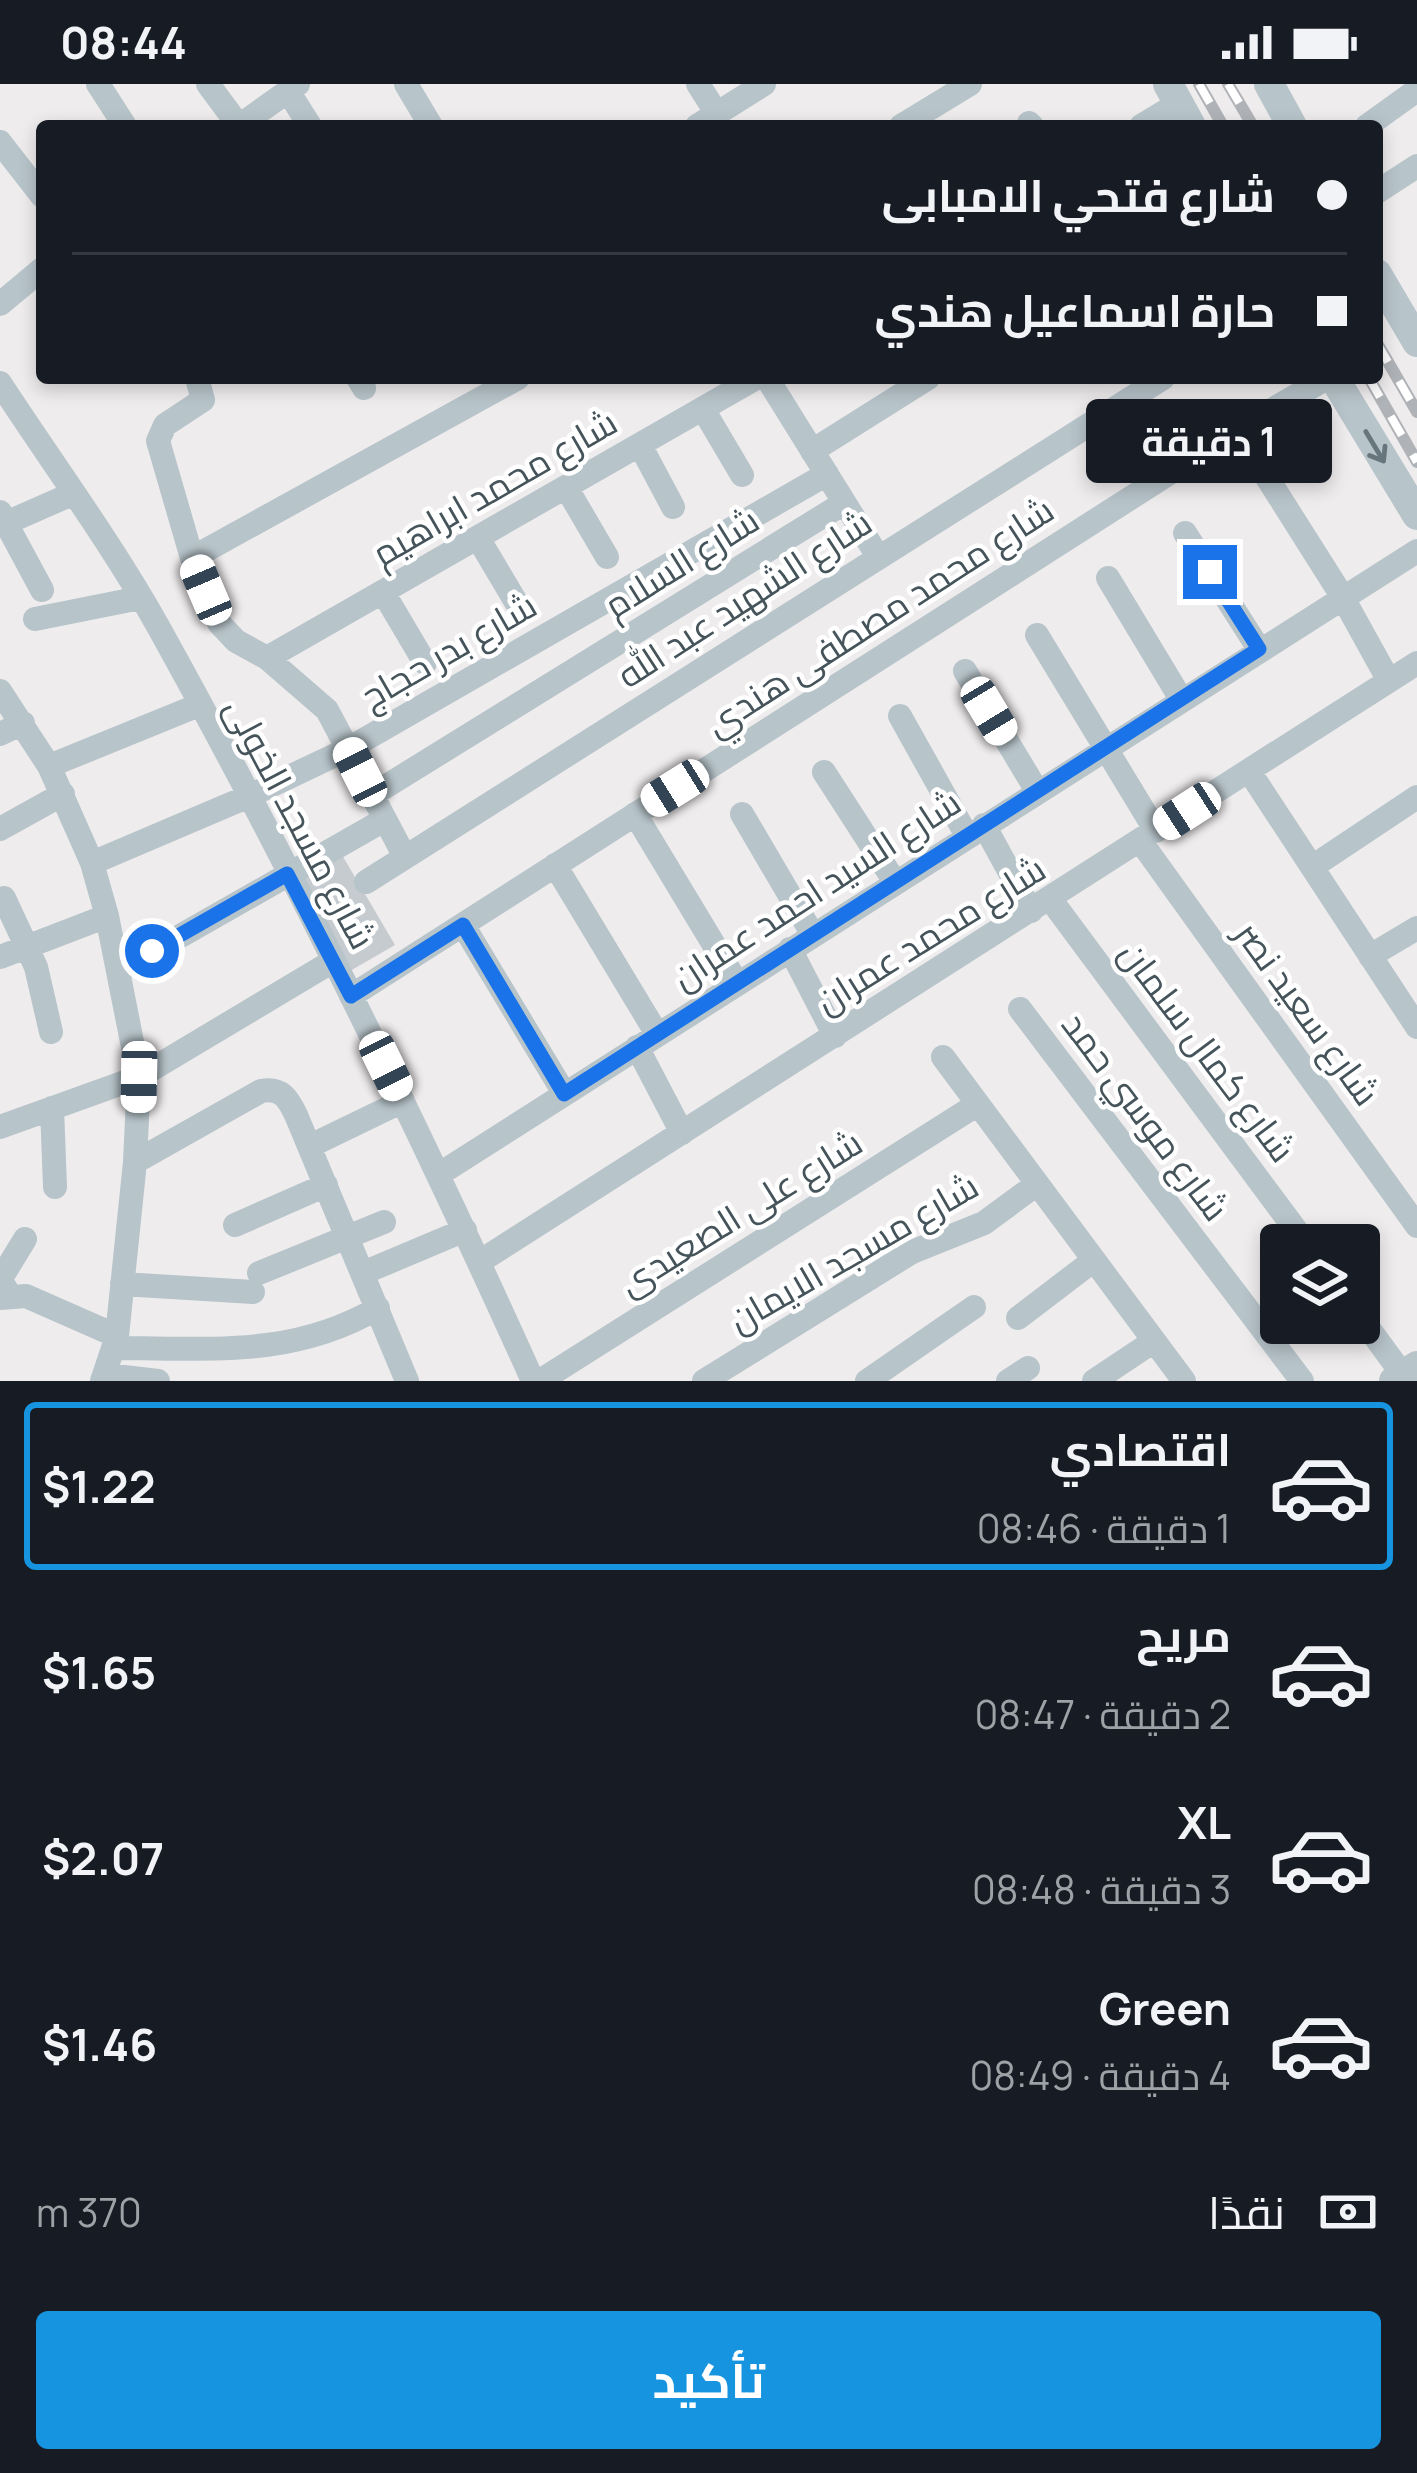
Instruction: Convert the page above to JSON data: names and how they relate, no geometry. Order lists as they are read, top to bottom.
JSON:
{
  "streets": {
    "street": [
      "شارع محمد ابراهيم",
      "شارع السلام",
      "شارع الشهيد عبد الله",
      "شارع محمد مصطفى هندي",
      "شارع بدر حجاج",
      "شارع مسجد الخولى",
      "شارع السيد احمد عمران",
      "شارع محمد عمران",
      "شارع سعيد نصر",
      "شارع كمال سلمان",
      "شارع موسي حمد",
      "شارع على الصعيدى",
      "شارع مسجد الايمان"
    ]
  },
  "crossings": [
    ["شارع محمد مصطفى هندي", "شارع مسجد الخولى"],
    ["شارع بدر حجاج", "شارع مسجد الخولى"],
    ["شارع مسجد الخولى", "شارع السيد احمد عمران"],
    ["شارع مسجد الخولى", "شارع محمد عمران"],
    ["شارع مسجد الخولى", "شارع على الصعيدى"],
    ["شارع السيد احمد عمران", "شارع سعيد نصر"],
    ["شارع السيد احمد عمران", "شارع كمال سلمان"],
    ["شارع محمد عمران", "شارع سعيد نصر"],
    ["شارع محمد عمران", "شارع كمال سلمان"]
  ],
  "page": {
    "status": "08:44",
    "banner": ["شارع فتحي الامبابى", "حارة اسماعيل هندي"],
    "bubble": "1 دقيقة",
    "list": [
      {
        "name": "اقتصادي",
        "note": "1 دقيقة · 08:46",
        "value": "$1.22"
      },
      {
        "name": "مريح",
        "note": "2 دقيقة · 08:47",
        "value": "$1.65"
      },
      {
        "name": "XL",
        "note": "3 دقيقة · 08:48",
        "value": "$2.07"
      },
      {
        "name": "Green",
        "note": "4 دقيقة · 08:49",
        "value": "$1.46"
      }
    ],
    "pay": ["نقدًا", "370 m"],
    "buttons": "تأكيد"
  }
}
